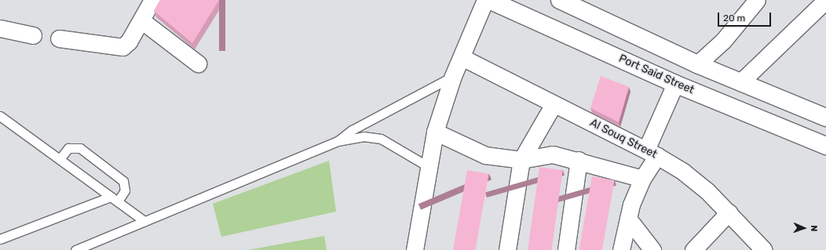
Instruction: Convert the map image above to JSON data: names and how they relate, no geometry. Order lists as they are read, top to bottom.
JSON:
{
  "streets": {
    "main road": ["Port Said Street"],
    "street": ["Al Souq Street"]
  },
  "scale_bar": "20 m",
  "north": "right"
}
